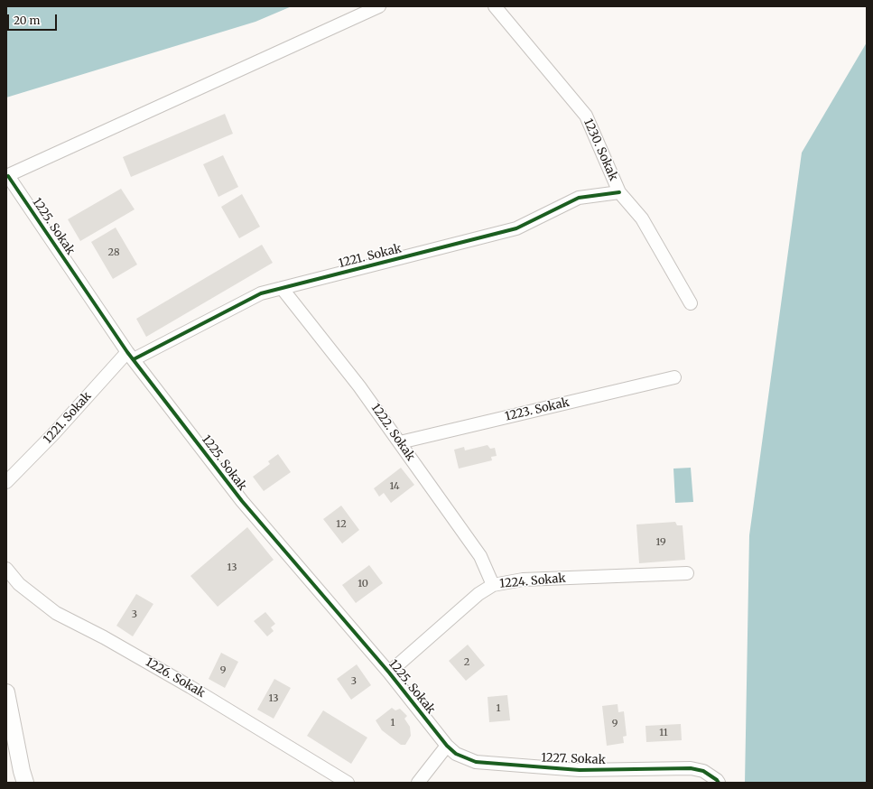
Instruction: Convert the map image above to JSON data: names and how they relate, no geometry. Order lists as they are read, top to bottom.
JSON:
{
  "streets": {
    "street": [
      "1230. Sokak",
      "1225. Sokak",
      "1221. Sokak",
      "1223. Sokak",
      "1222. Sokak",
      "1224. Sokak",
      "1226. Sokak",
      "1227. Sokak"
    ]
  },
  "crossings": [
    ["1230. Sokak", "1221. Sokak"],
    ["1225. Sokak", "1221. Sokak"],
    ["1225. Sokak", "1224. Sokak"],
    ["1225. Sokak", "1227. Sokak"],
    ["1221. Sokak", "1222. Sokak"],
    ["1223. Sokak", "1222. Sokak"],
    ["1222. Sokak", "1224. Sokak"]
  ],
  "house_numbers": [
    "28",
    "14",
    "12",
    "19",
    "13",
    "10",
    "3",
    "2",
    "9",
    "3",
    "13",
    "1",
    "1",
    "9",
    "11"
  ],
  "scale_bar": "20 m"
}
